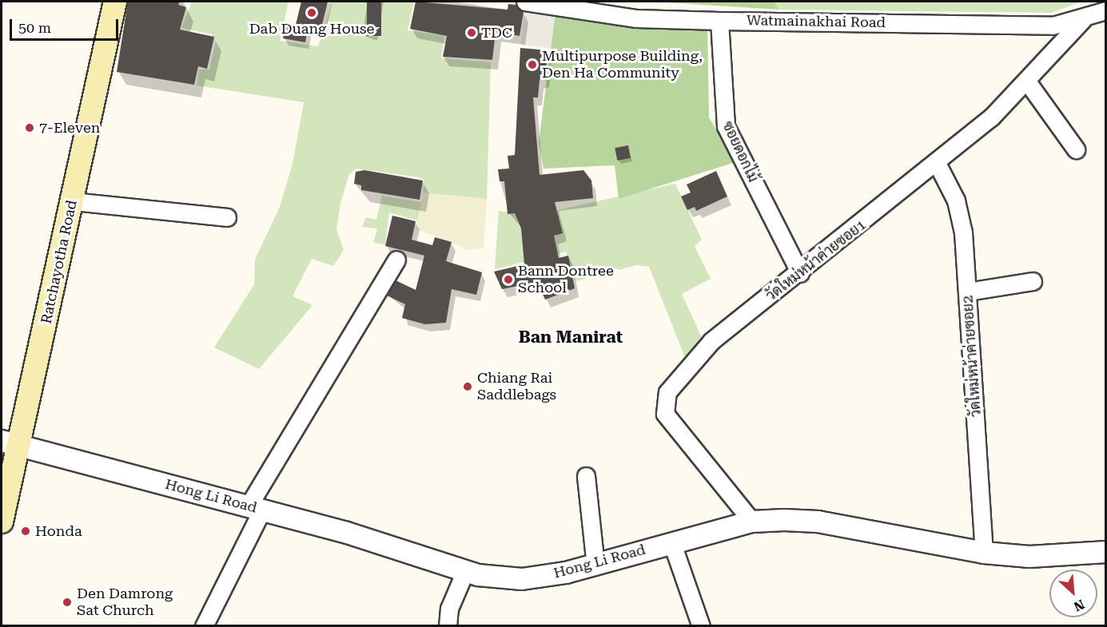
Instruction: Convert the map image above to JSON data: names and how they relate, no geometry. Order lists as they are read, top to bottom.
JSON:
{
  "streets": {
    "main road": ["Ratchayotha Road"],
    "street": [
      "Watmainakhai Road",
      "ซอยดอกไม้",
      "วัดใหม่หน้าค่ายซอย1",
      "วัดใหม่หน้าค่ายซอย2",
      "Hong Li Road"
    ]
  },
  "crossings": [
    ["Watmainakhai Road", "ซอยดอกไม้"],
    ["Watmainakhai Road", "วัดใหม่หน้าค่ายซอย1"],
    ["ซอยดอกไม้", "วัดใหม่หน้าค่ายซอย1"],
    ["วัดใหม่หน้าค่ายซอย1", "วัดใหม่หน้าค่ายซอย2"],
    ["วัดใหม่หน้าค่ายซอย1", "Hong Li Road"],
    ["Ratchayotha Road", "Hong Li Road"],
    ["วัดใหม่หน้าค่ายซอย2", "Hong Li Road"]
  ],
  "districts": ["Ban Manirat"],
  "places": [
    "Dab Duang House",
    "TDC",
    "Multipurpose Building, Den Ha Community",
    "7-Eleven",
    "Bann Dontree School",
    "Chiang Rai Saddlebags",
    "Honda",
    "Den Damrong Sat Church"
  ],
  "scale_bar": "50 m",
  "north": "bottom right"
}
